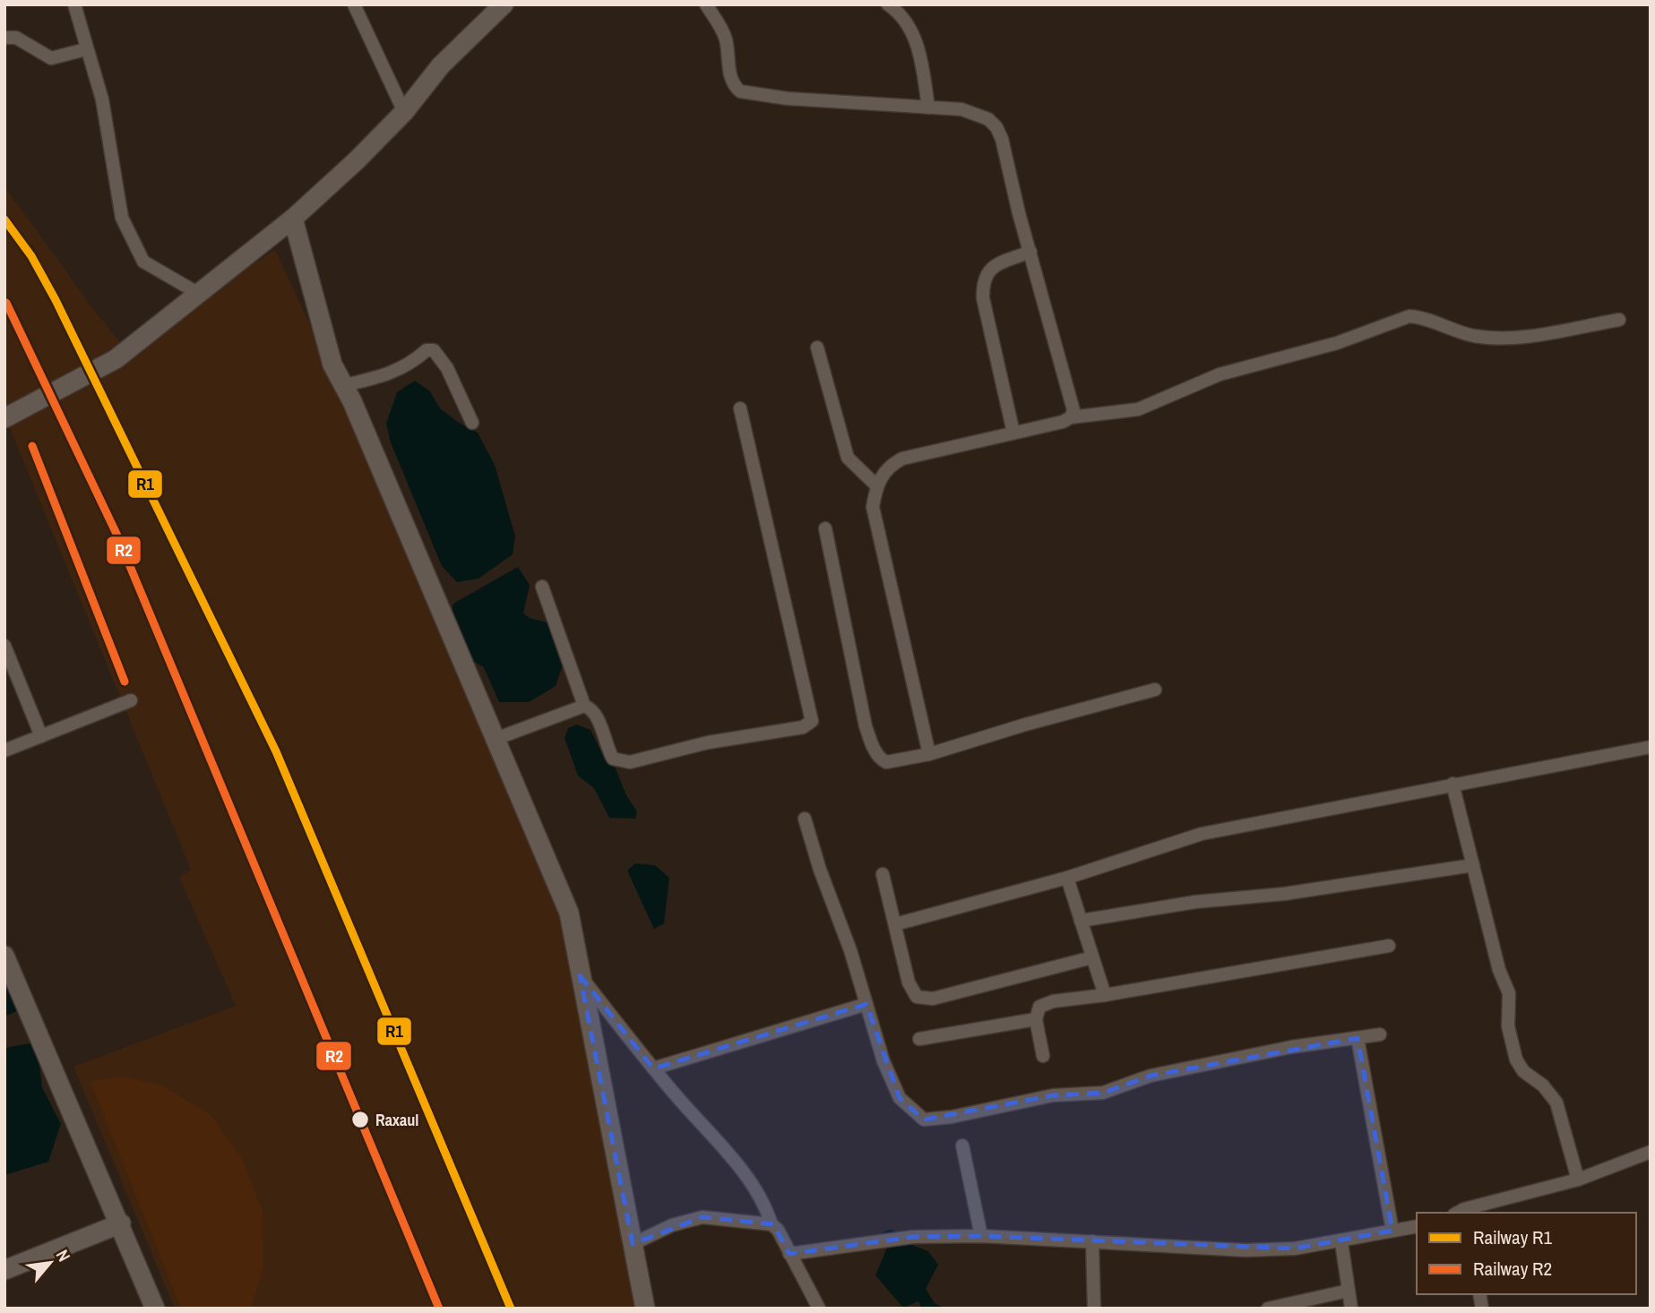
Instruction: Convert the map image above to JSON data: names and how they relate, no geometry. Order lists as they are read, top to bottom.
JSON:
{
  "places": ["Raxaul"],
  "lines": ["rail line R1", "rail line R2"],
  "legend": ["Railway R1", "Railway R2"],
  "north": "top right"
}
